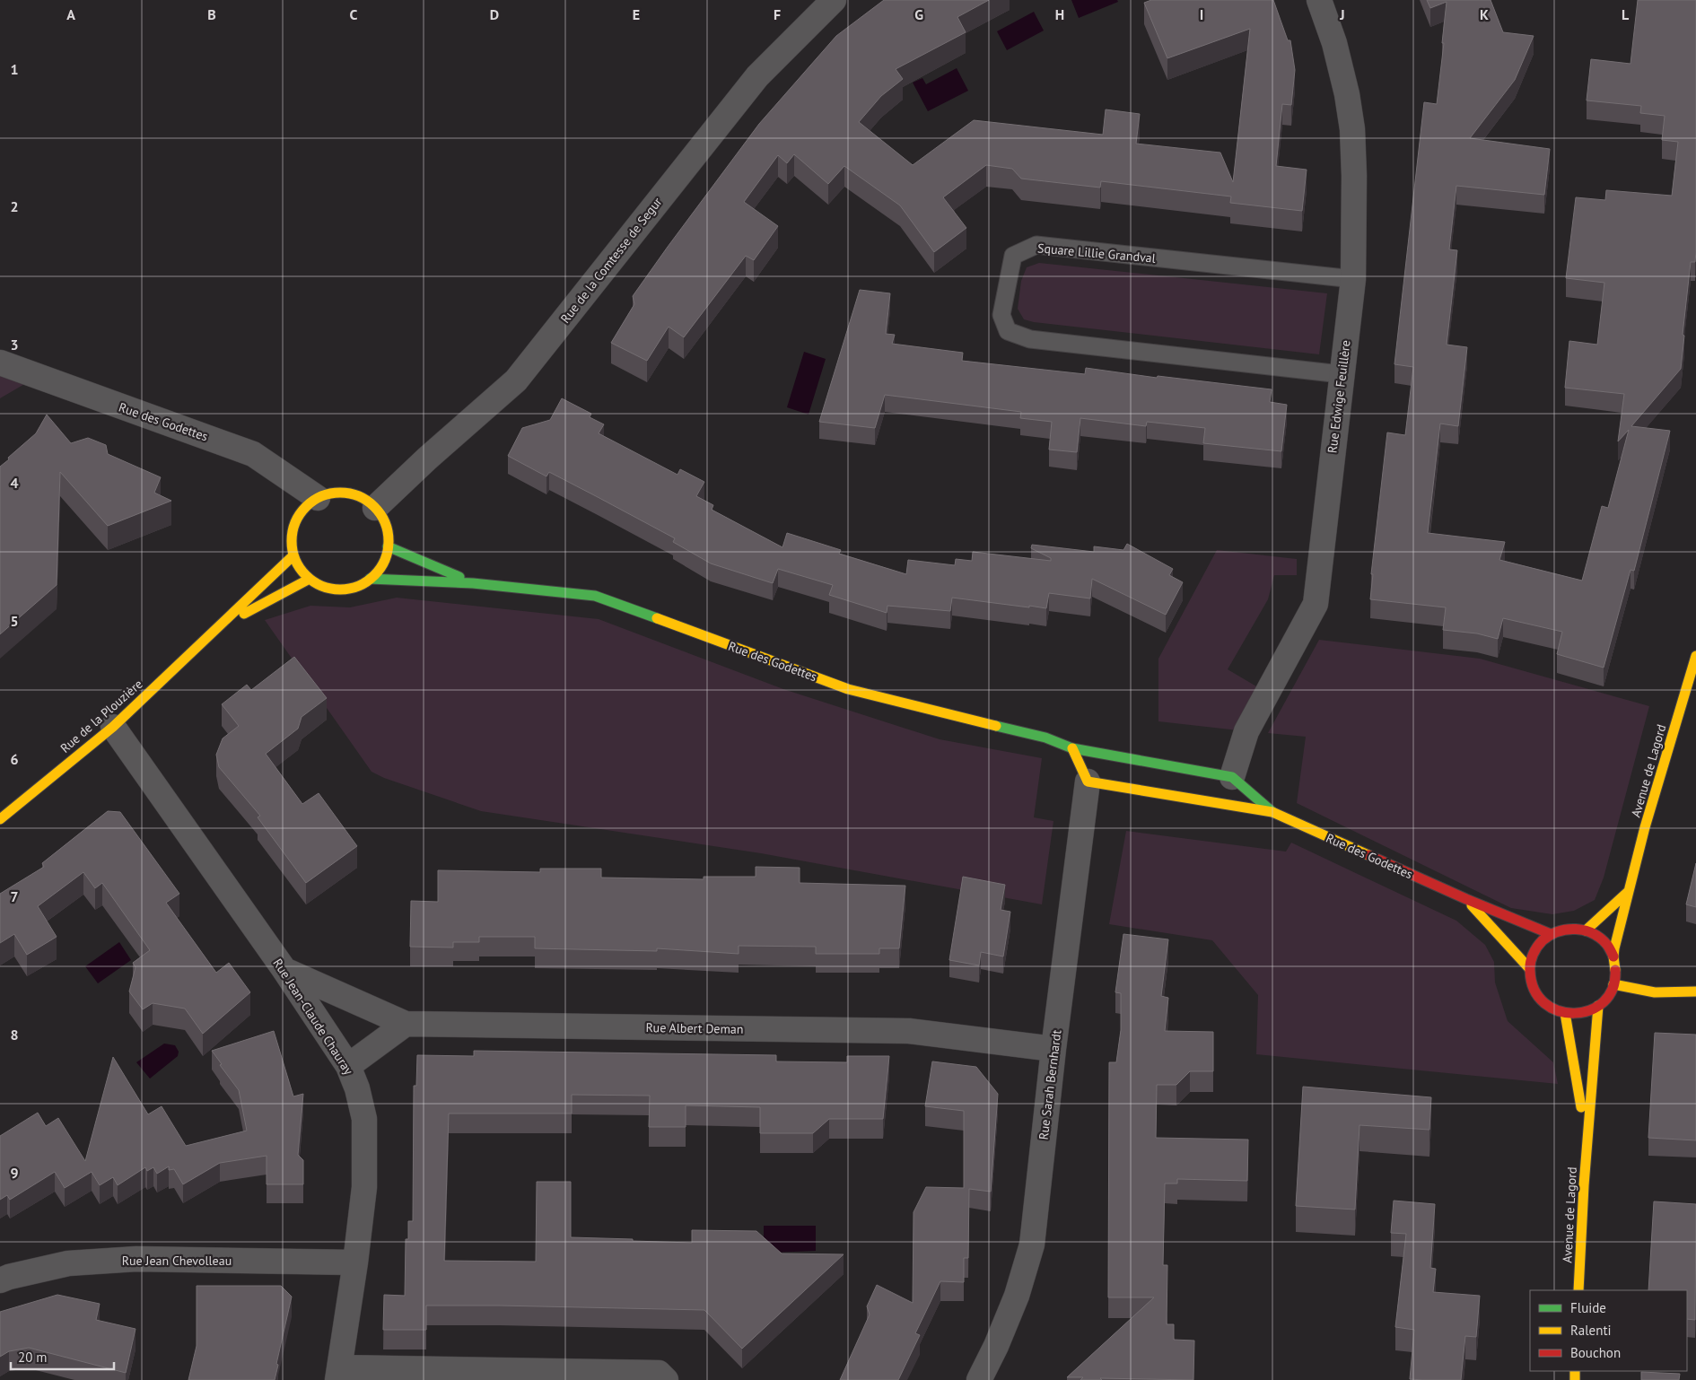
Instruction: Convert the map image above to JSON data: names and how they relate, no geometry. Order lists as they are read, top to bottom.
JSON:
{
  "streets": {
    "street": [
      "Rue de la Comtesse de Segur",
      "Rue Edwige Feuillère",
      "Rue des Godettes",
      "Rue de la Plouzière",
      "Avenue de Lagord",
      "Rue Jean-Claude Chauray",
      "Rue Albert Deman",
      "Rue Sarah Bernhardt",
      "Rue Jean Chevolleau"
    ],
    "lane": ["Square Lillie Grandval"]
  },
  "crossings": [
    ["Square Lillie Grandval", "Rue Edwige Feuillère"],
    ["Rue de la Comtesse de Segur", "Rue des Godettes"],
    ["Rue de la Comtesse de Segur", "Rue de la Plouzière"],
    ["Rue Edwige Feuillère", "Rue des Godettes"],
    ["Rue des Godettes", "Rue de la Plouzière"],
    ["Rue des Godettes", "Avenue de Lagord"],
    ["Rue de la Plouzière", "Rue Jean-Claude Chauray"],
    ["Rue Jean-Claude Chauray", "Rue Jean Chevolleau"],
    ["Rue Albert Deman", "Rue Sarah Bernhardt"]
  ],
  "legend": ["Fluide", "Ralenti", "Bouchon"],
  "scale_bar": "20 m",
  "grid": {
    "columns": [
      "A",
      "B",
      "C",
      "D",
      "E",
      "F",
      "G",
      "H",
      "I",
      "J",
      "K",
      "L"
    ],
    "rows": [
      "1",
      "2",
      "3",
      "4",
      "5",
      "6",
      "7",
      "8",
      "9"
    ]
  }
}
